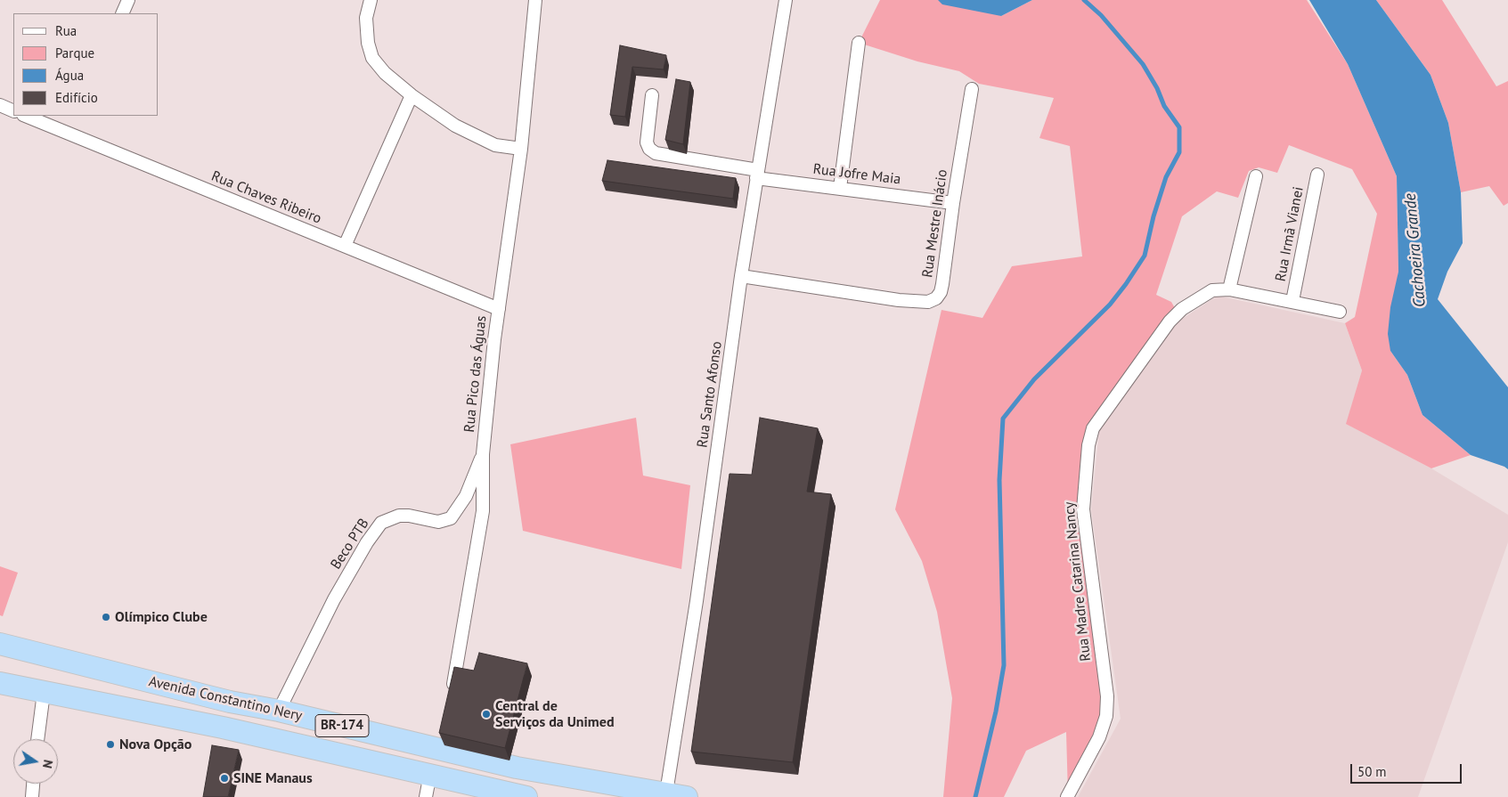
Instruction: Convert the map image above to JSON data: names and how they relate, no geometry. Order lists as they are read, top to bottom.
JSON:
{
  "streets": {
    "highway": ["Avenida Constantino Nery", "BR-174"],
    "street": [
      "Rua Jofre Maia",
      "Rua Chaves Ribeiro",
      "Rua Mestre Inácio",
      "Rua Irmã Vianei",
      "Rua Pico das Águas",
      "Rua Santo Afonso",
      "Beco PTB",
      "Rua Madre Catarina Nancy"
    ]
  },
  "crossings": [
    ["Rua Jofre Maia", "Rua Mestre Inácio"],
    ["Rua Jofre Maia", "Rua Santo Afonso"],
    ["Rua Chaves Ribeiro", "Rua Pico das Águas"],
    ["Rua Mestre Inácio", "Rua Santo Afonso"],
    ["Rua Irmã Vianei", "Rua Madre Catarina Nancy"],
    ["Rua Pico das Águas", "Beco PTB"],
    ["Rua Santo Afonso", "Avenida Constantino Nery"],
    ["Beco PTB", "Avenida Constantino Nery"]
  ],
  "water": ["Cachoeira Grande"],
  "places": [
    "Olímpico Clube",
    "Central de Serviços da Unimed",
    "Nova Opção",
    "SINE Manaus"
  ],
  "legend": [
    "Rua",
    "Parque",
    "Água",
    "Edifício"
  ],
  "scale_bar": "50 m",
  "north": "right"
}
